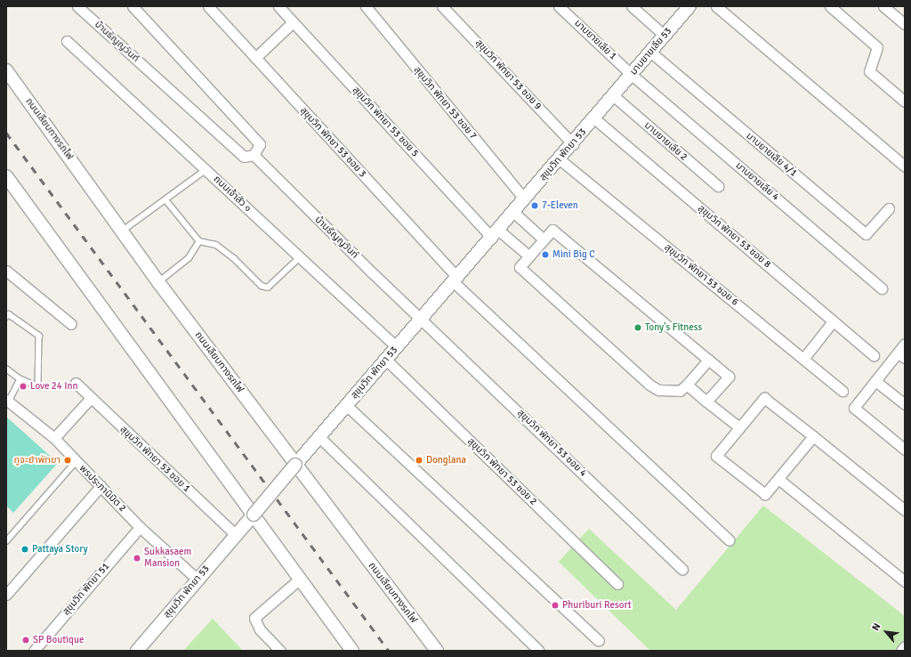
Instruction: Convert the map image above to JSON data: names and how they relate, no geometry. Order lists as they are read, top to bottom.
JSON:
{
  "streets": {
    "street": [
      "มาบยายเลีย 1",
      "บ้านธัญญวันท์",
      "มาบยายเลีย 53",
      "สุขุมวิท พัทยา 53 ซอย 9",
      "สุขุมวิท พัทยา 53 ซอย 7",
      "สุขุมวิท พัทยา 53 ซอย 5",
      "ถนนเลียบทางรถไฟ",
      "มาบยายเลีย 2",
      "สุขุมวิท พัทยา 53 ซอย 3",
      "สุขุมวิท พัทยา 53",
      "มาบยายเลีย 4/1",
      "มาบยายเลีย 4",
      "ถนนเจ้าสัว ๑",
      "สุขุมวิท พัทยา 53 ซอย 8",
      "สุขุมวิท พัทยา 53 ซอย 6",
      "สุขุมวิท พัทยา 53 ซอย 4",
      "สุขุมวิท พัทยา 53 ซอย 1",
      "สุขุมวิท พัทยา 53 ซอย 2",
      "พรประภานิมิต 2",
      "สุขุมวิท พัทยา 51"
    ]
  },
  "crossings": [
    ["มาบยายเลีย 1", "มาบยายเลีย 53"],
    ["มาบยายเลีย 1", "มาบยายเลีย 4"],
    ["บ้านธัญญวันท์", "สุขุมวิท พัทยา 53"],
    ["บ้านธัญญวันท์", "สุขุมวิท พัทยา 53 ซอย 4"],
    ["มาบยายเลีย 53", "มาบยายเลีย 2"],
    ["มาบยายเลีย 53", "สุขุมวิท พัทยา 53"],
    ["มาบยายเลีย 53", "มาบยายเลีย 4/1"],
    ["มาบยายเลีย 53", "มาบยายเลีย 4"],
    ["สุขุมวิท พัทยา 53 ซอย 9", "สุขุมวิท พัทยา 53"],
    ["สุขุมวิท พัทยา 53 ซอย 7", "สุขุมวิท พัทยา 53"],
    ["สุขุมวิท พัทยา 53 ซอย 5", "สุขุมวิท พัทยา 53"],
    ["ถนนเลียบทางรถไฟ", "สุขุมวิท พัทยา 53"],
    ["มาบยายเลีย 2", "สุขุมวิท พัทยา 53"],
    ["สุขุมวิท พัทยา 53 ซอย 3", "สุขุมวิท พัทยา 53"],
    ["สุขุมวิท พัทยา 53", "ถนนเจ้าสัว ๑"],
    ["สุขุมวิท พัทยา 53", "สุขุมวิท พัทยา 53 ซอย 8"],
    ["สุขุมวิท พัทยา 53", "สุขุมวิท พัทยา 53 ซอย 6"],
    ["สุขุมวิท พัทยา 53", "สุขุมวิท พัทยา 53 ซอย 4"],
    ["สุขุมวิท พัทยา 53", "สุขุมวิท พัทยา 53 ซอย 1"],
    ["สุขุมวิท พัทยา 53", "สุขุมวิท พัทยา 53 ซอย 2"],
    ["สุขุมวิท พัทยา 53", "พรประภานิมิต 2"],
    ["พรประภานิมิต 2", "สุขุมวิท พัทยา 51"]
  ],
  "places": [
    "7-Eleven",
    "Mini Big C",
    "Tony's Fitness",
    "Love 24 Inn",
    "กูจะยำพัทยา",
    "Donglana",
    "Pattaya Story",
    "Sukkasaem Mansion",
    "Phuriburi Resort",
    "SP Boutique"
  ],
  "north": "top left"
}
